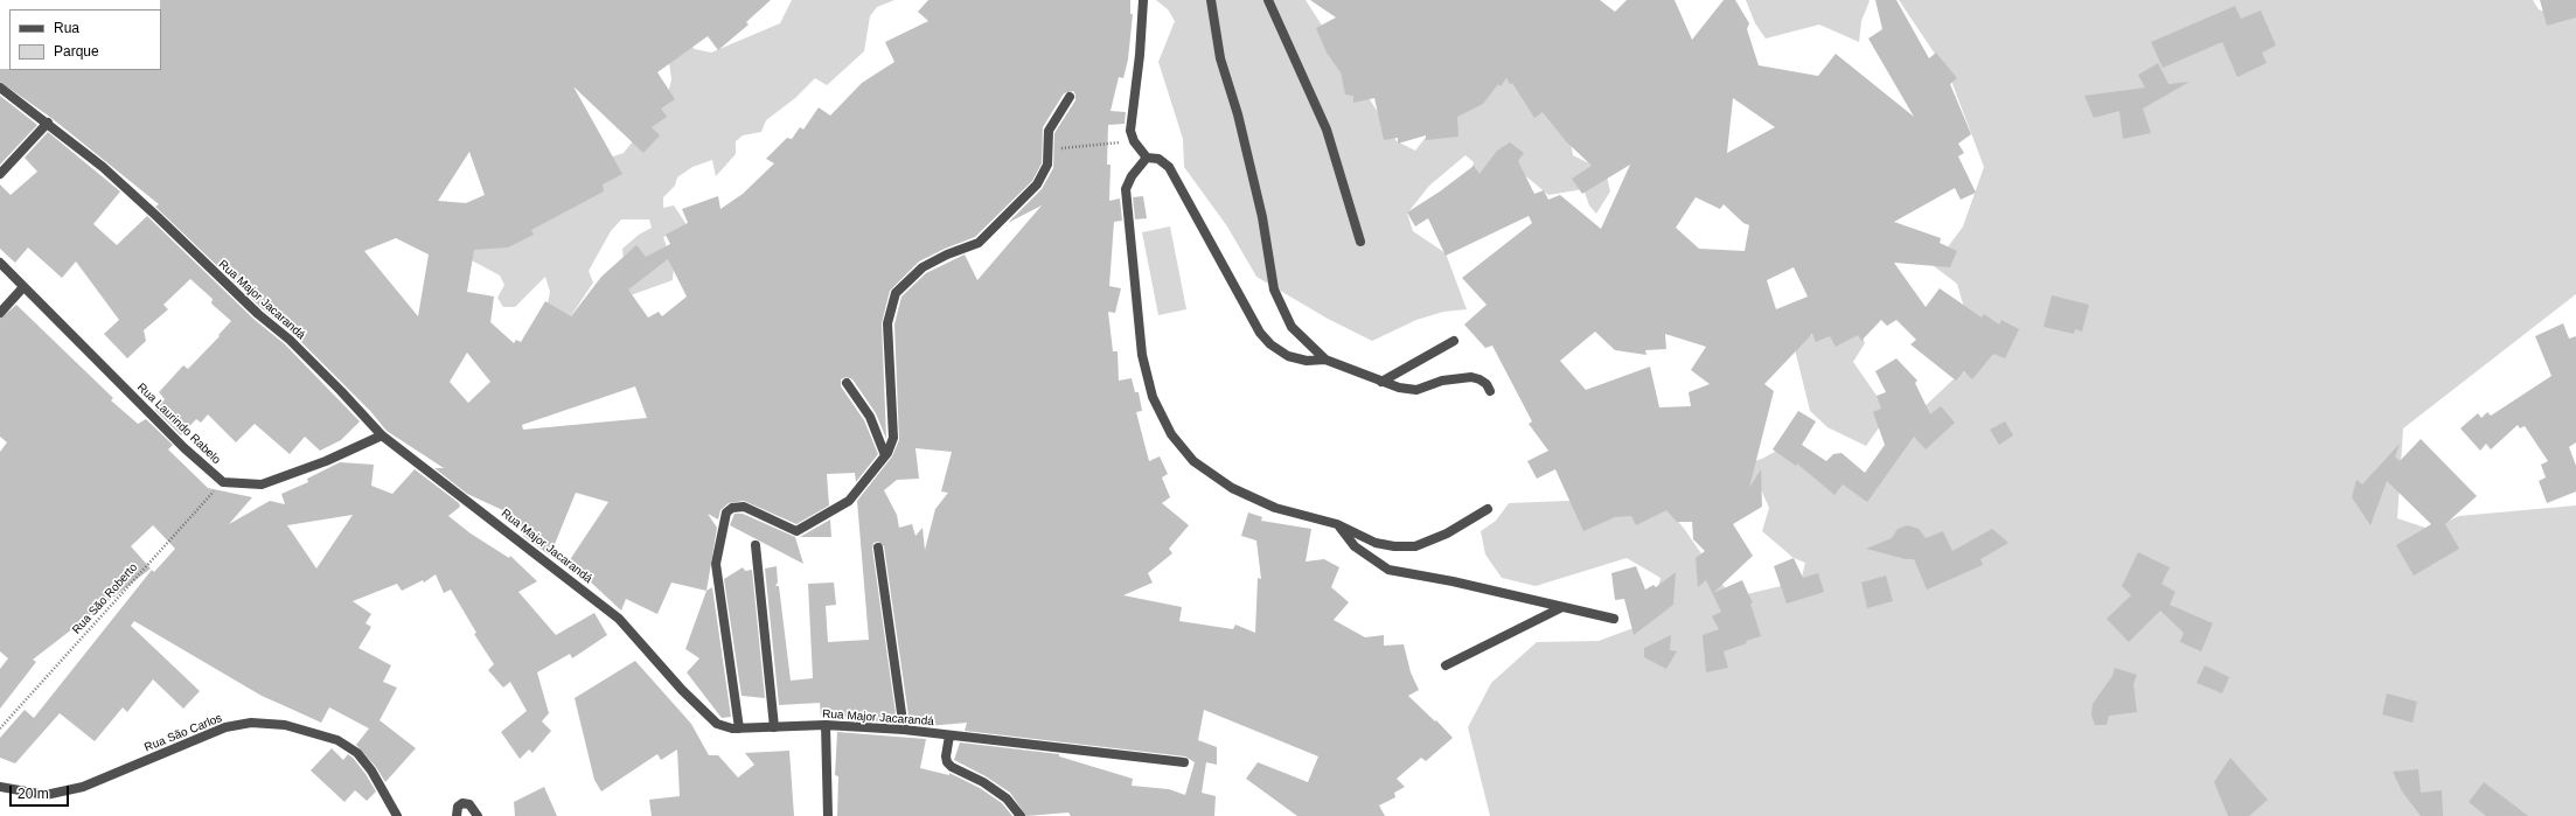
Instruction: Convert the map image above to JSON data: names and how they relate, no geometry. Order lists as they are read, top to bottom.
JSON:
{
  "streets": {
    "street": ["Rua Major Jacarandá", "Rua Laurindo Rabelo", "Rua São Carlos"],
    "path": ["Rua São Roberto"]
  },
  "crossings": [
    ["Rua Major Jacarandá", "Rua Laurindo Rabelo"],
    ["Rua Laurindo Rabelo", "Rua São Roberto"]
  ],
  "legend": ["Rua", "Parque"],
  "scale_bar": "20 m"
}
